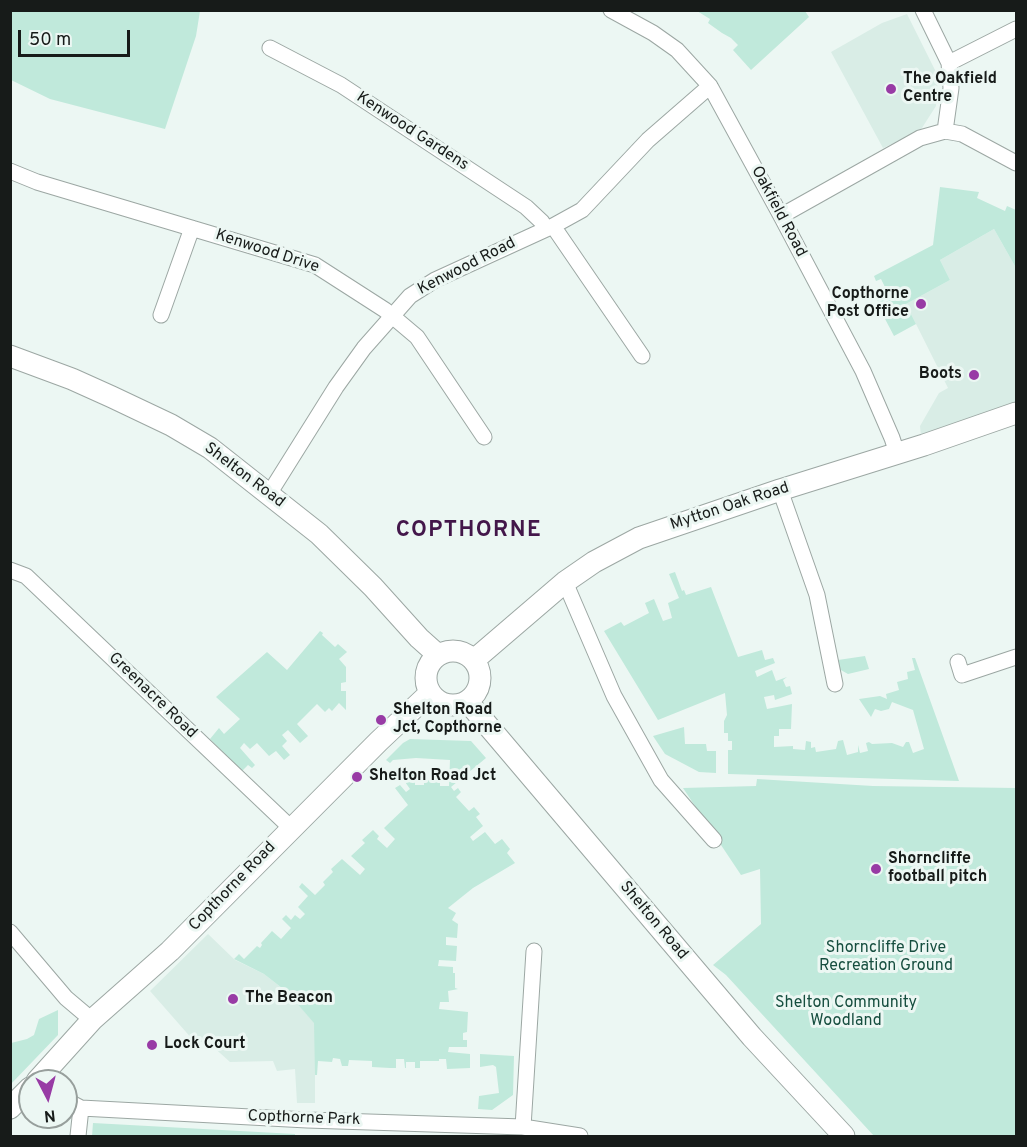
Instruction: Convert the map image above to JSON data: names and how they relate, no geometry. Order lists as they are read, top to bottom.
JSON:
{
  "streets": {
    "main road": ["Shelton Road", "Mytton Oak Road", "Copthorne Road"],
    "street": [
      "Kenwood Gardens",
      "Oakfield Road",
      "Kenwood Drive",
      "Kenwood Road",
      "Greenacre Road",
      "Copthorne Park"
    ]
  },
  "crossings": [
    ["Kenwood Gardens", "Kenwood Road"],
    ["Oakfield Road", "Kenwood Road"],
    ["Oakfield Road", "Mytton Oak Road"],
    ["Kenwood Drive", "Kenwood Road"],
    ["Kenwood Road", "Shelton Road"],
    ["Shelton Road", "Mytton Oak Road"],
    ["Shelton Road", "Copthorne Road"],
    ["Mytton Oak Road", "Copthorne Road"],
    ["Greenacre Road", "Copthorne Road"]
  ],
  "districts": ["COPTHORNE"],
  "parks": ["Shorncliffe Drive Recreation Ground", "Shelton Community Woodland"],
  "places": [
    "The Oakfield Centre",
    "Copthorne Post Office",
    "Boots",
    "Shelton Road Jct, Copthorne",
    "Shelton Road Jct",
    "Shorncliffe football pitch",
    "The Beacon",
    "Lock Court"
  ],
  "scale_bar": "50 m",
  "north": "bottom"
}
